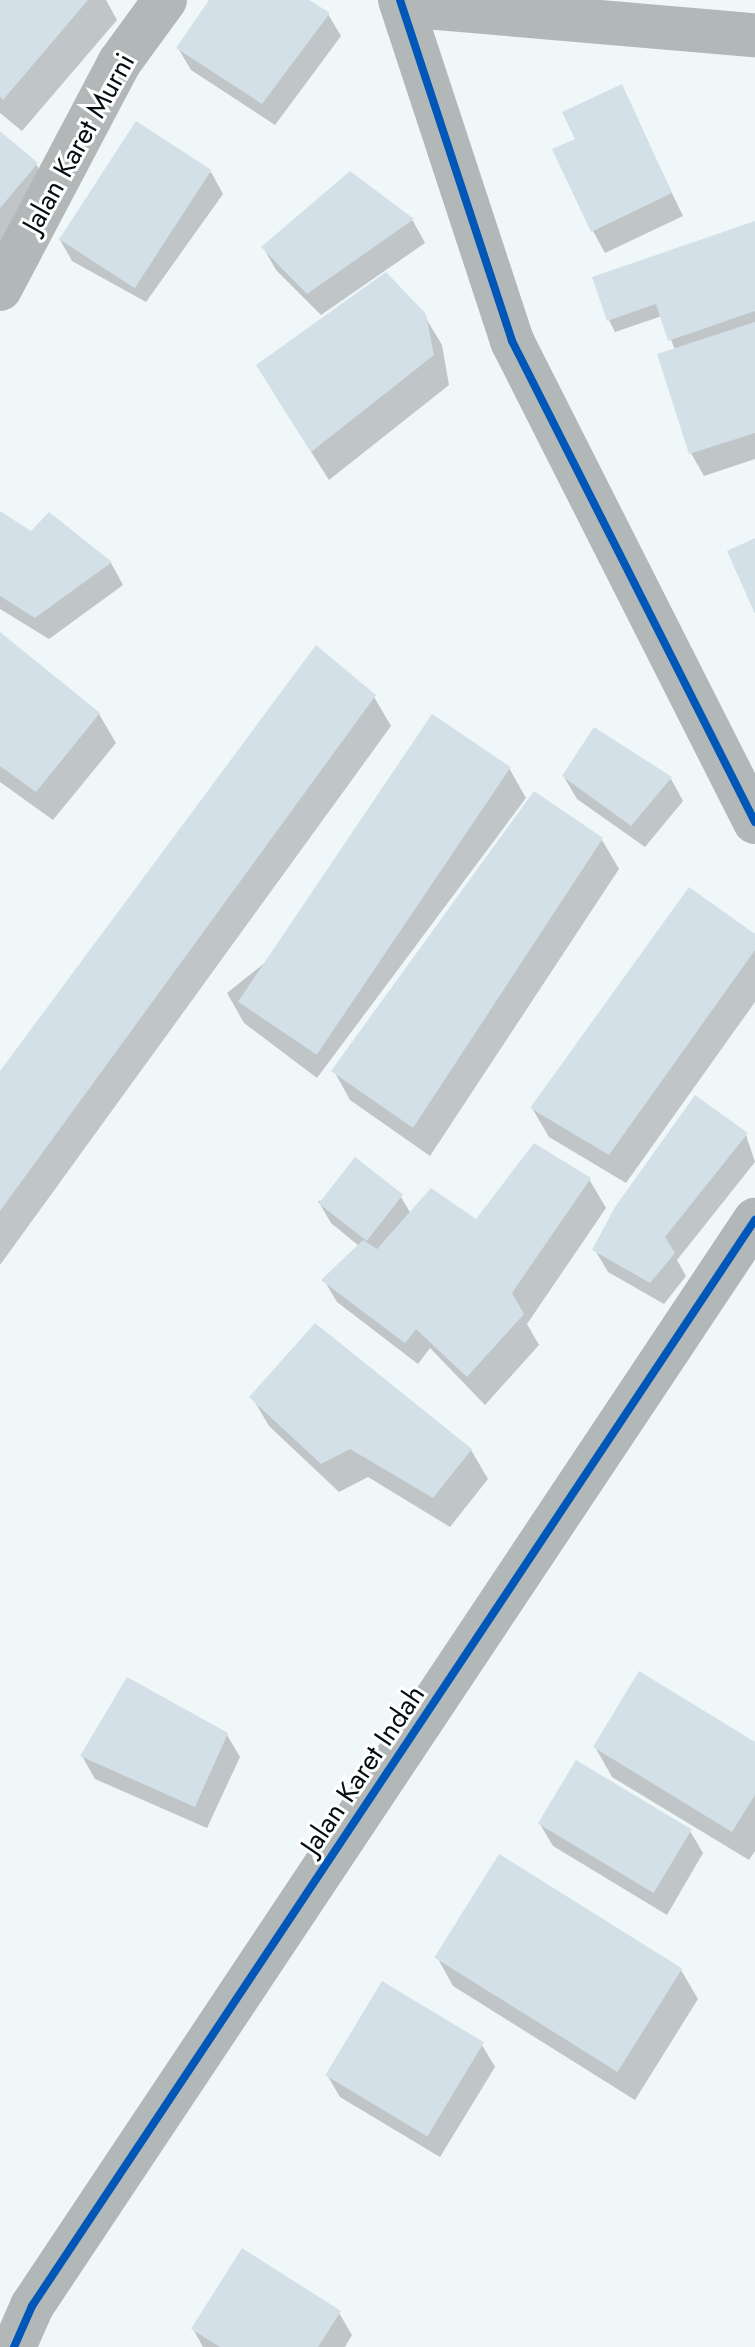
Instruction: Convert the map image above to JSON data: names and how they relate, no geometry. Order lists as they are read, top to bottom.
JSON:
{
  "streets": {
    "street": ["Jalan Karet Murni", "Jalan Karet Indah"]
  }
}
